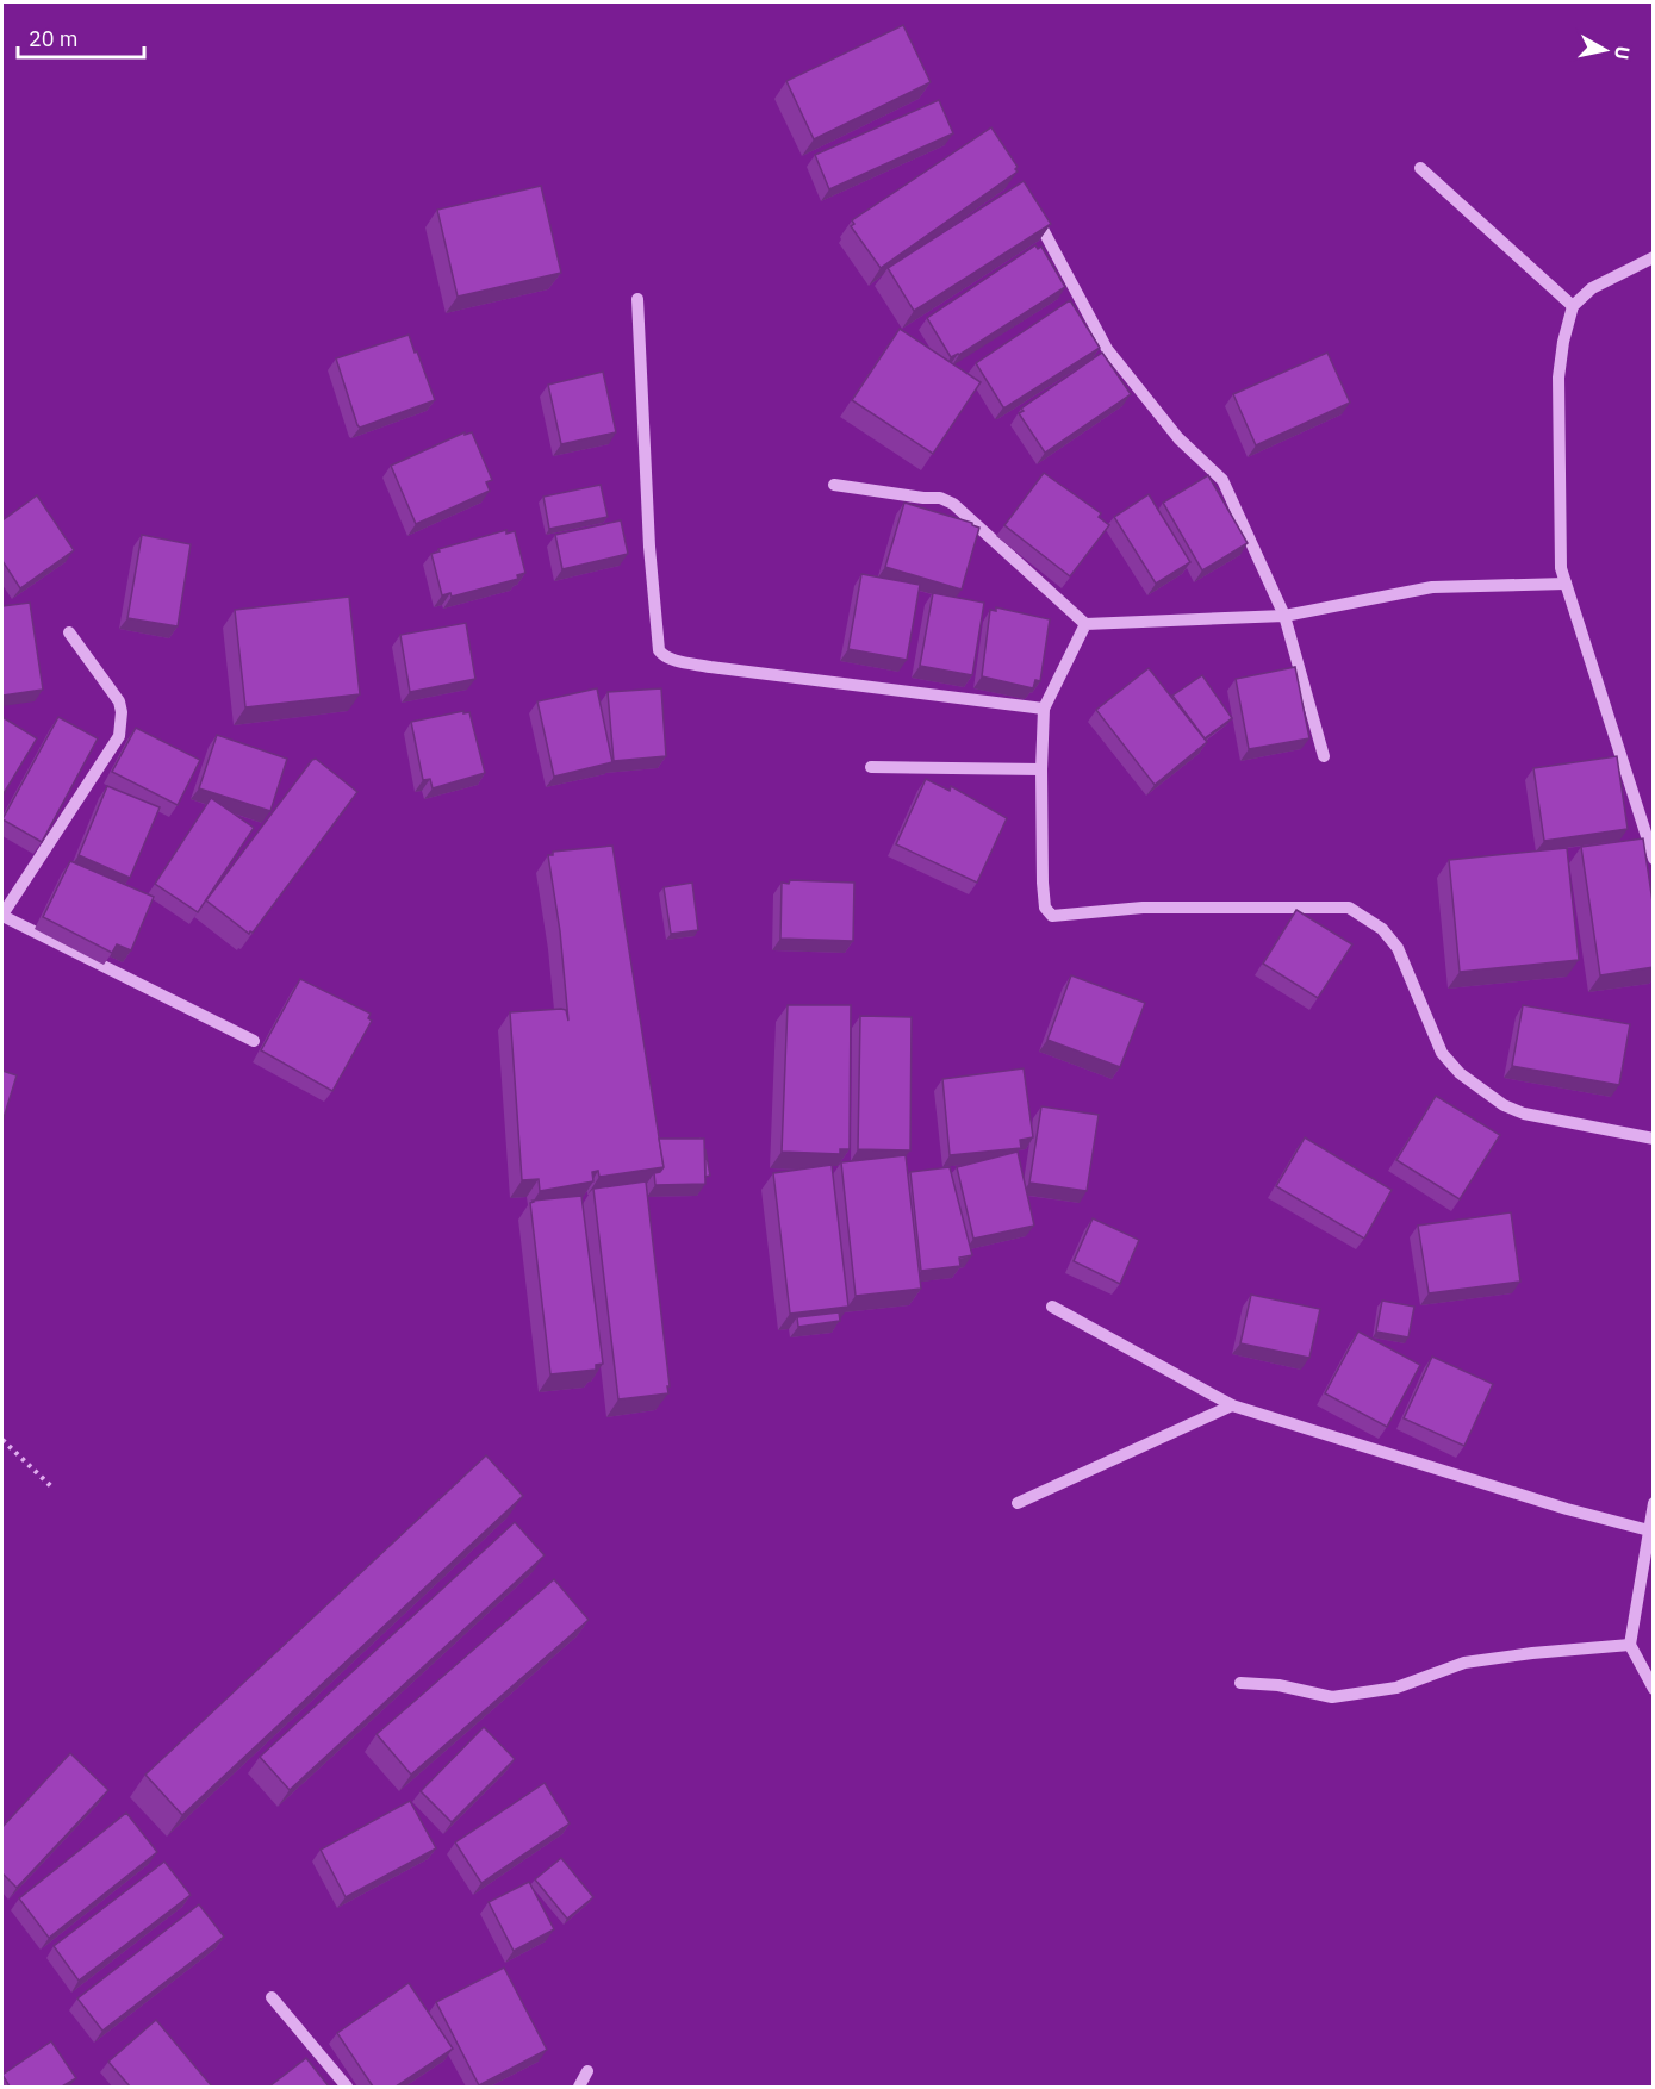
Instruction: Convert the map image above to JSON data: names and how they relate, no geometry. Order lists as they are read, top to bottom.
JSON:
{
  "scale_bar": "20 m",
  "north": "right"
}
